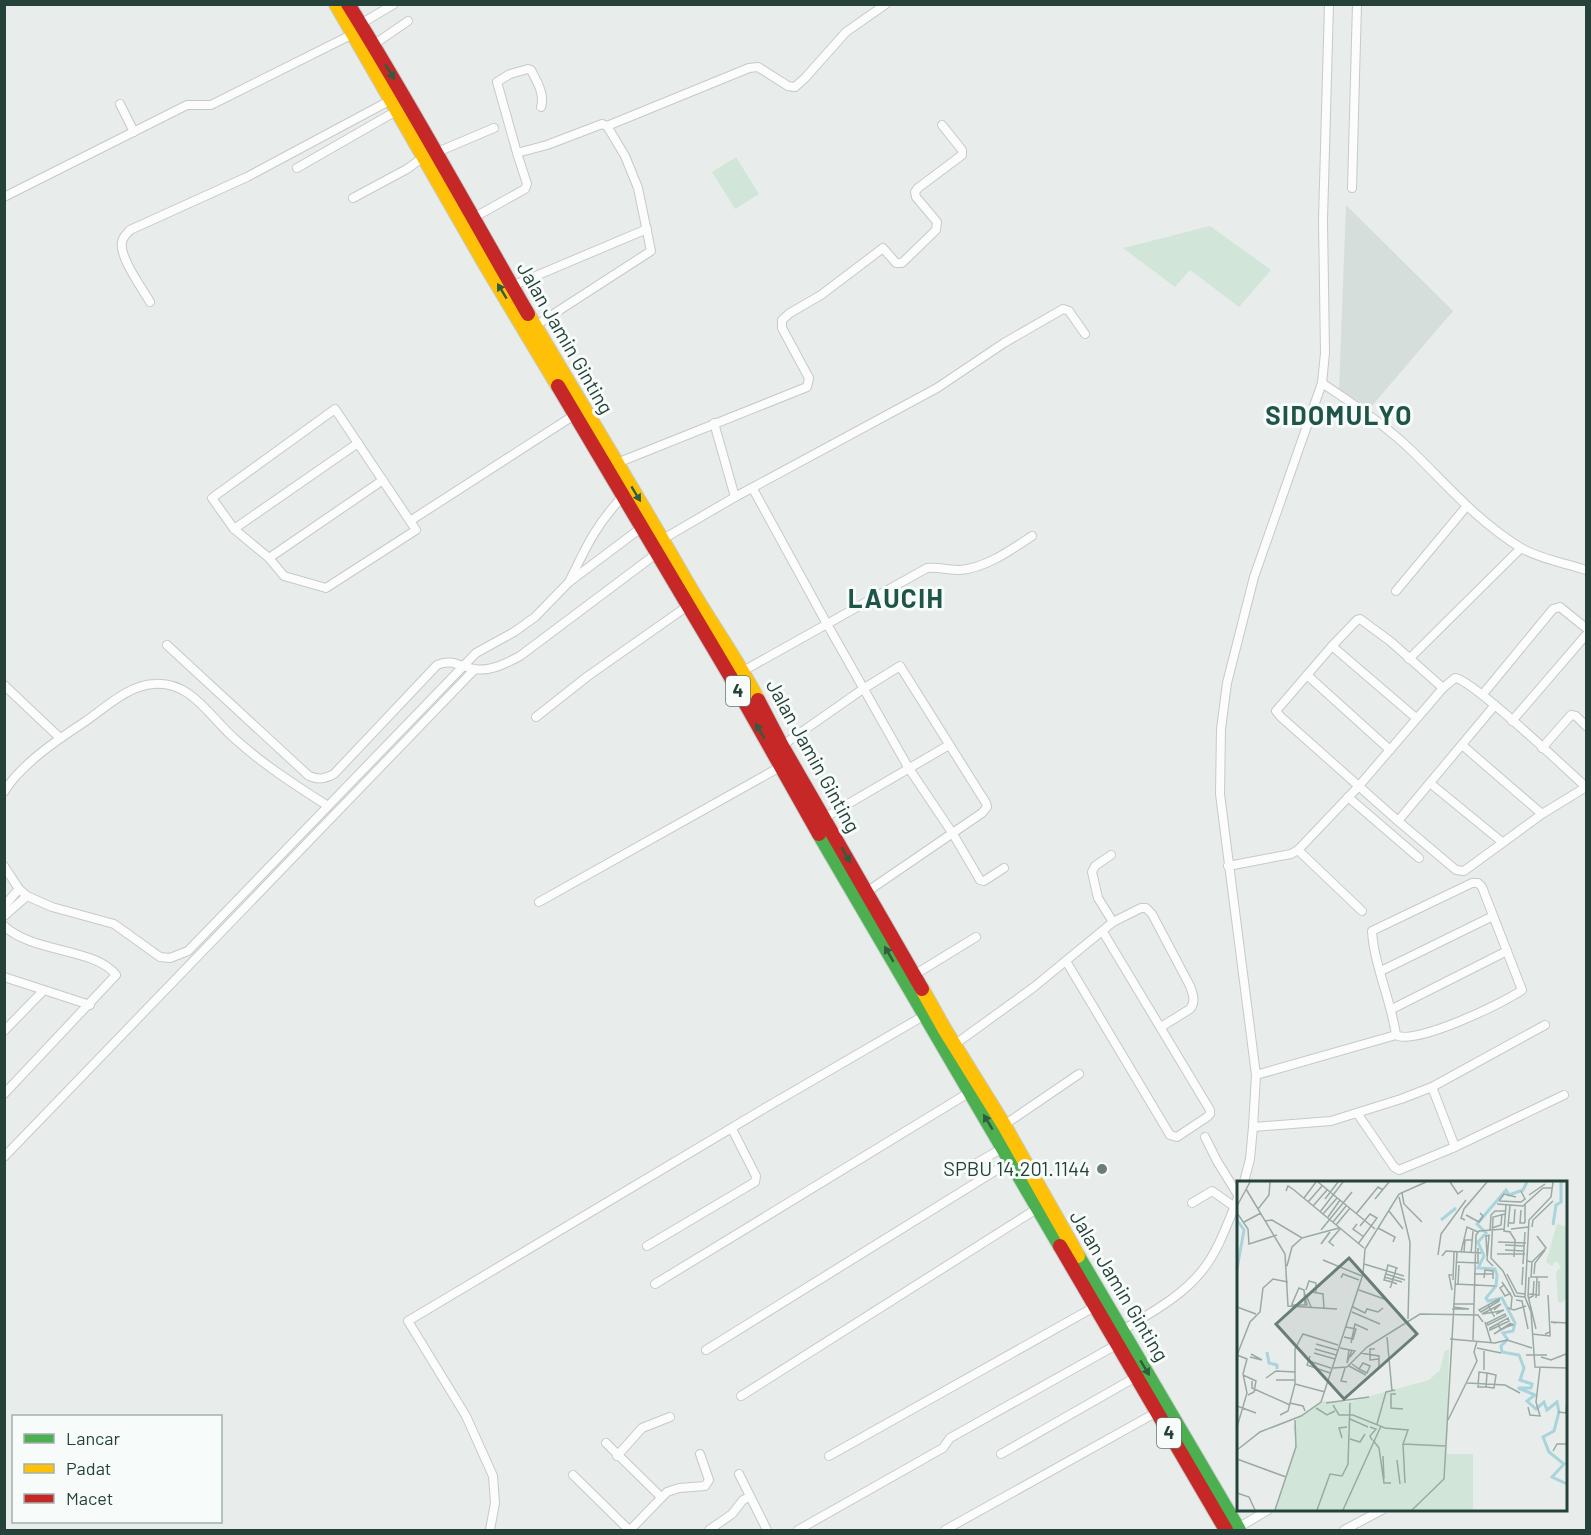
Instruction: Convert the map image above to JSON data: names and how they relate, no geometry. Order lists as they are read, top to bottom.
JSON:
{
  "streets": {
    "highway": ["Jalan Jamin Ginting", "4"]
  },
  "districts": ["SIDOMULYO", "LAUCIH"],
  "places": ["SPBU 14.201.1144"],
  "legend": ["Lancar", "Padat", "Macet"]
}
